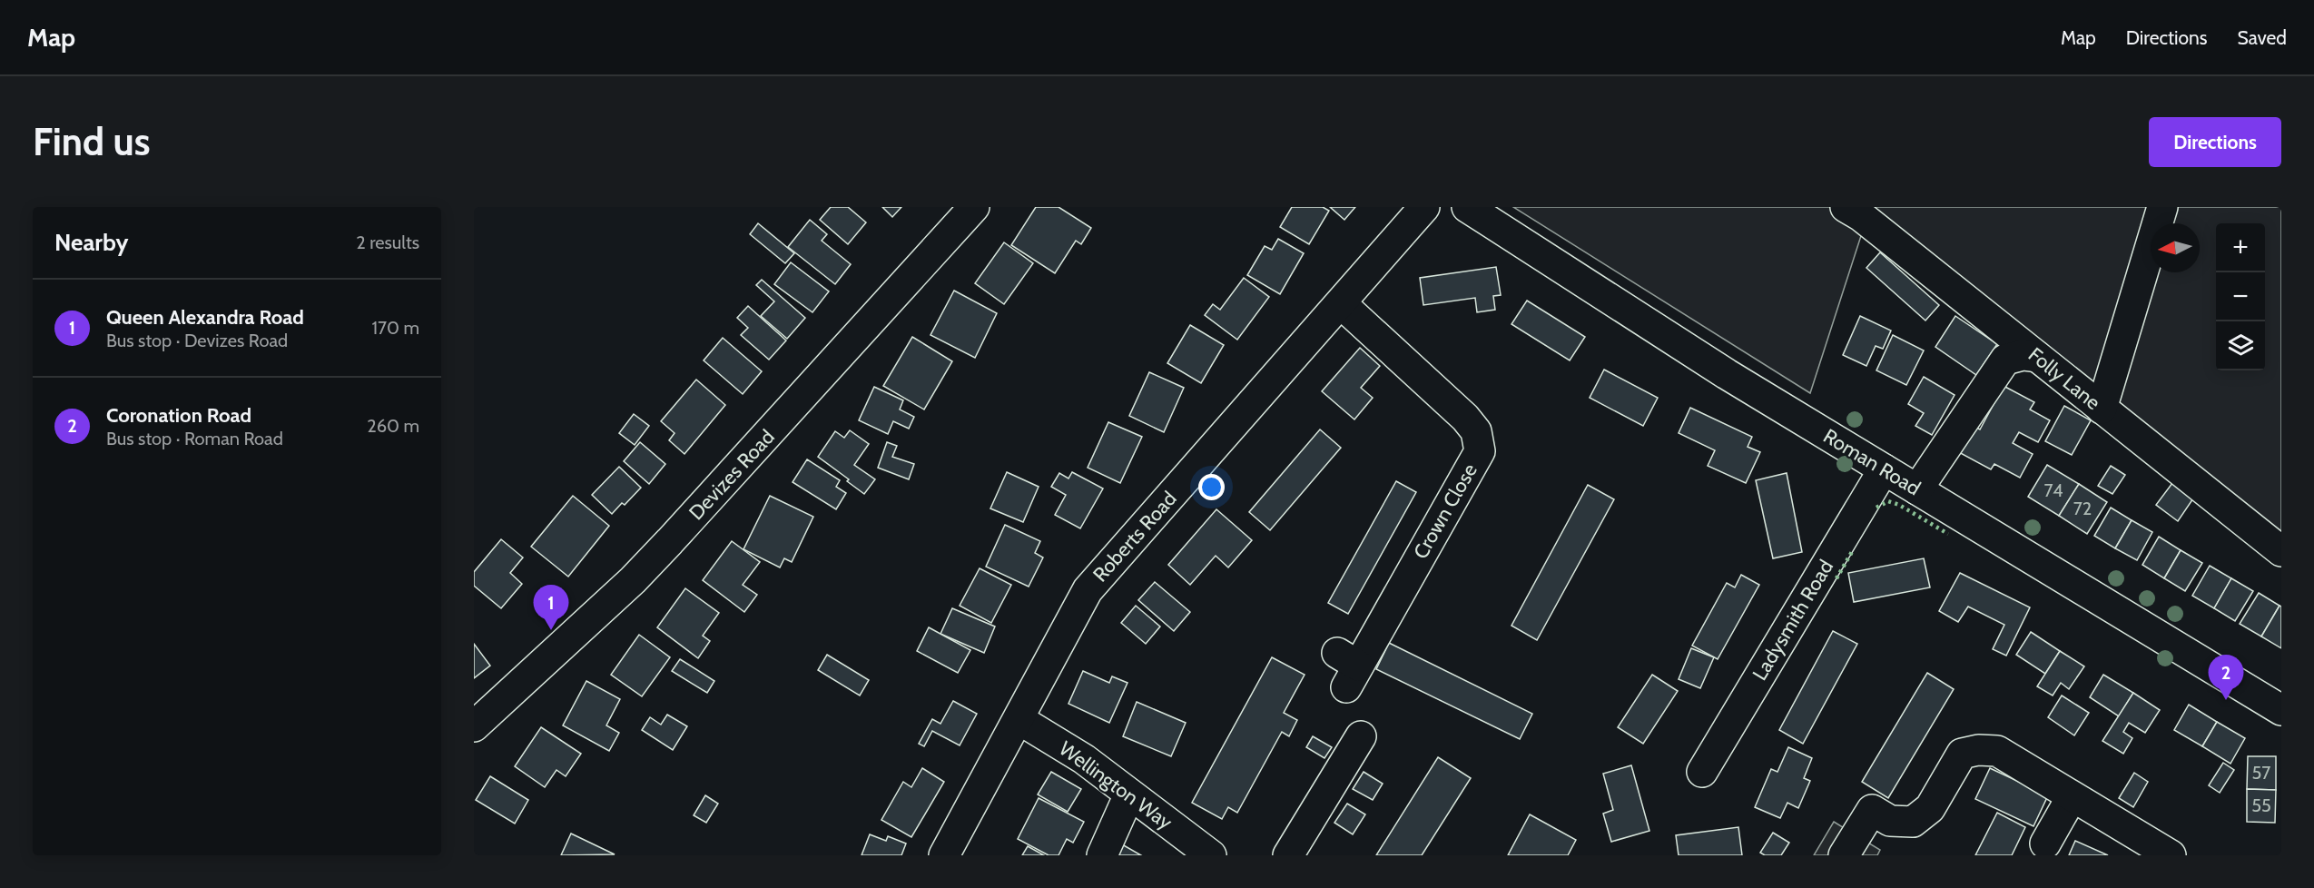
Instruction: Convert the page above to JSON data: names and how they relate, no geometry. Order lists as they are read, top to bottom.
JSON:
{
  "streets": {
    "street": [
      "Folly Lane",
      "Roman Road",
      "Devizes Road",
      "Crown Close",
      "Roberts Road",
      "Ladysmith Road",
      "Wellington Way"
    ]
  },
  "crossings": [
    ["Roman Road", "Ladysmith Road"],
    ["Crown Close", "Roberts Road"],
    ["Roberts Road", "Wellington Way"]
  ],
  "house_numbers": [
    "74",
    "72",
    "57",
    "55"
  ],
  "north": "left",
  "page": {
    "header": "Map",
    "nav": ["Map", "Directions", "Saved"],
    "buttons": "Directions",
    "title": "Find us",
    "heading": ["Nearby", "2 results"],
    "map_buttons": ["+", "−"],
    "list": [
      {
        "mark": "1",
        "name": "Queen Alexandra Road",
        "note": "Bus stop · Devizes Road",
        "value": "170 m"
      },
      {
        "mark": "2",
        "name": "Coronation Road",
        "note": "Bus stop · Roman Road",
        "value": "260 m"
      }
    ],
    "pins": ["1", "2"]
  }
}
